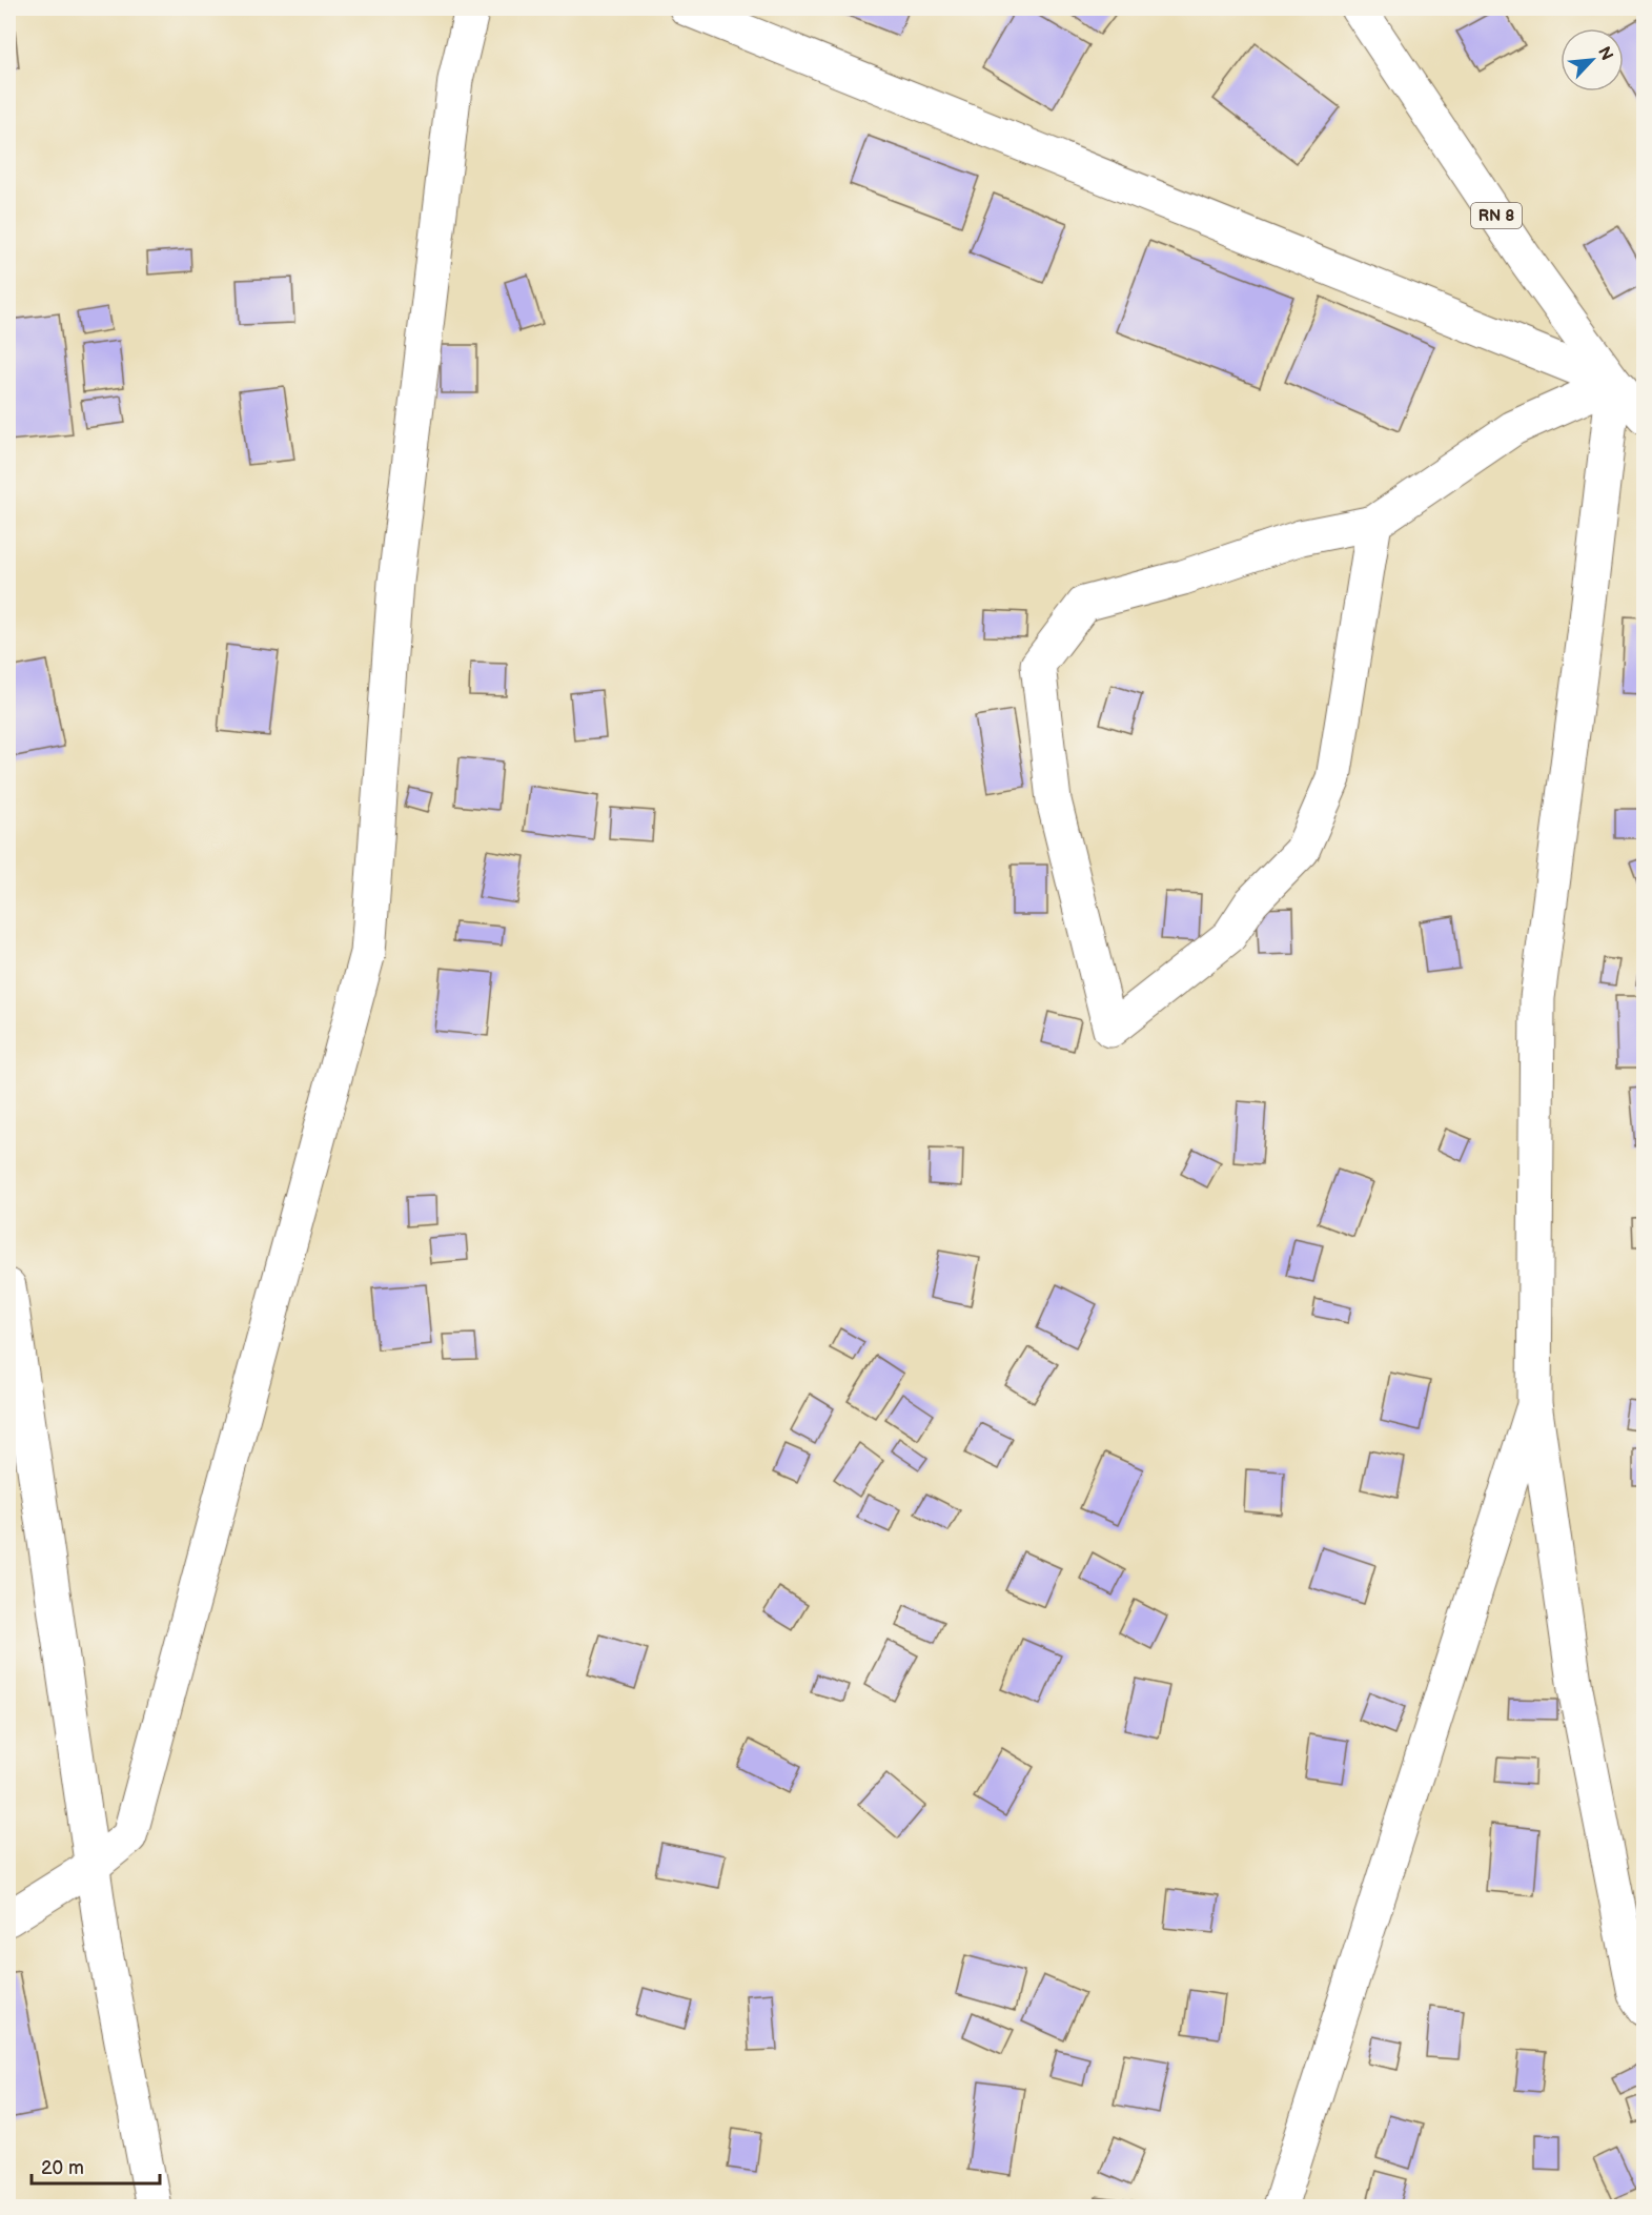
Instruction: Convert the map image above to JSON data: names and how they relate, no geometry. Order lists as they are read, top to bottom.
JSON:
{
  "streets": {
    "street": ["RN 8"]
  },
  "scale_bar": "20 m",
  "north": "top right"
}
